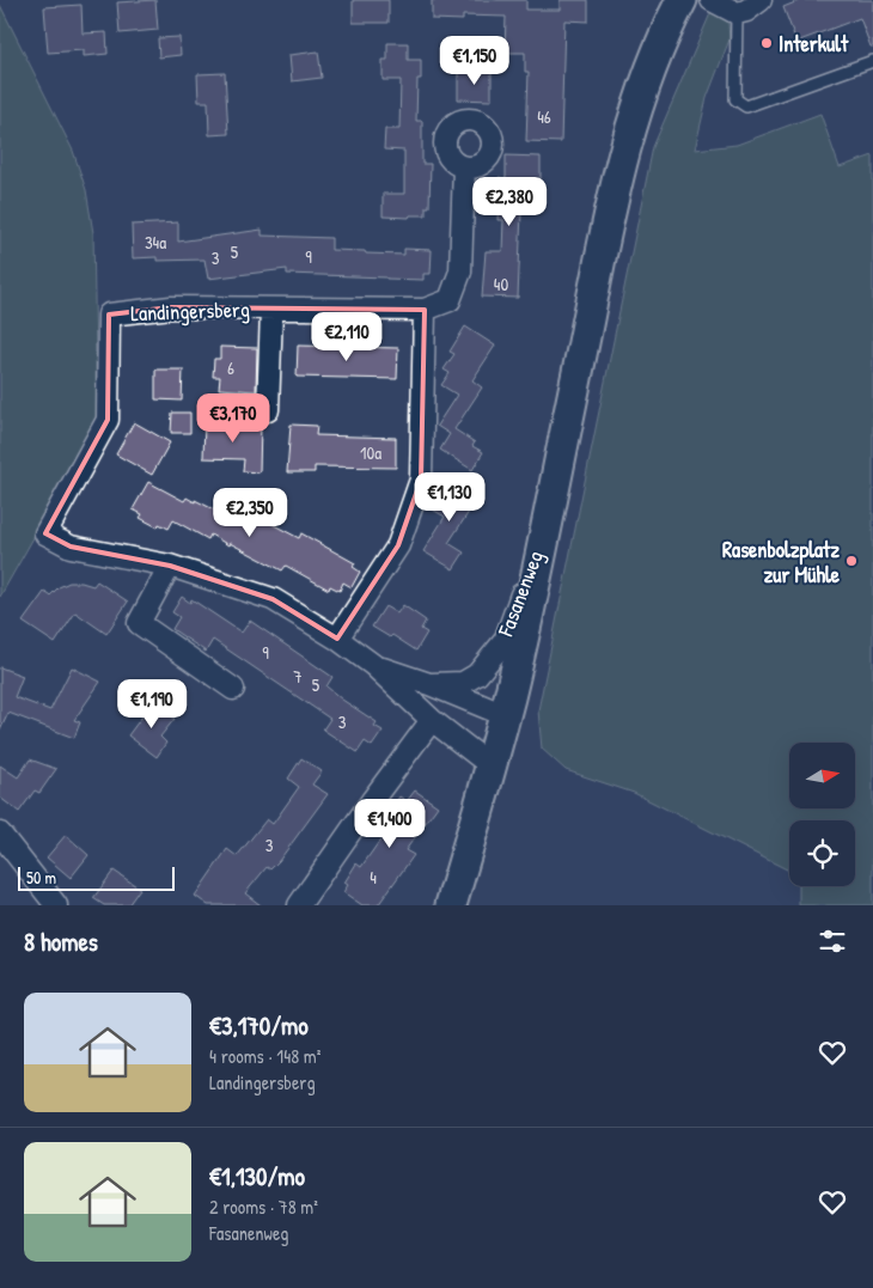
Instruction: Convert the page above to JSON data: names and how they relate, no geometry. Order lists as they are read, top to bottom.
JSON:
{
  "streets": {
    "street": ["Landingersberg", "Fasanenweg"]
  },
  "crossings": [
    ["Landingersberg", "Fasanenweg"]
  ],
  "places": ["Interkult", "Rasenbolzplatz zur Mühle"],
  "house_numbers": [
    "46",
    "34a",
    "5",
    "9",
    "3",
    "40",
    "6",
    "10a",
    "9",
    "7",
    "5",
    "3",
    "3",
    "4"
  ],
  "scale_bar": "50 m",
  "north": "right",
  "page": {
    "price": [
      "€1,150",
      "€2,380",
      "€2,110",
      "€3,170",
      "€1,130",
      "€2,350",
      "€1,190",
      "€1,400"
    ],
    "scale": "50 m",
    "heading": "8 homes",
    "list": [
      {
        "name": "€3,170/mo",
        "note": "4 rooms · 148 m² · Landingersberg"
      },
      {
        "name": "€1,130/mo",
        "note": "2 rooms · 78 m² · Fasanenweg"
      }
    ]
  }
}
